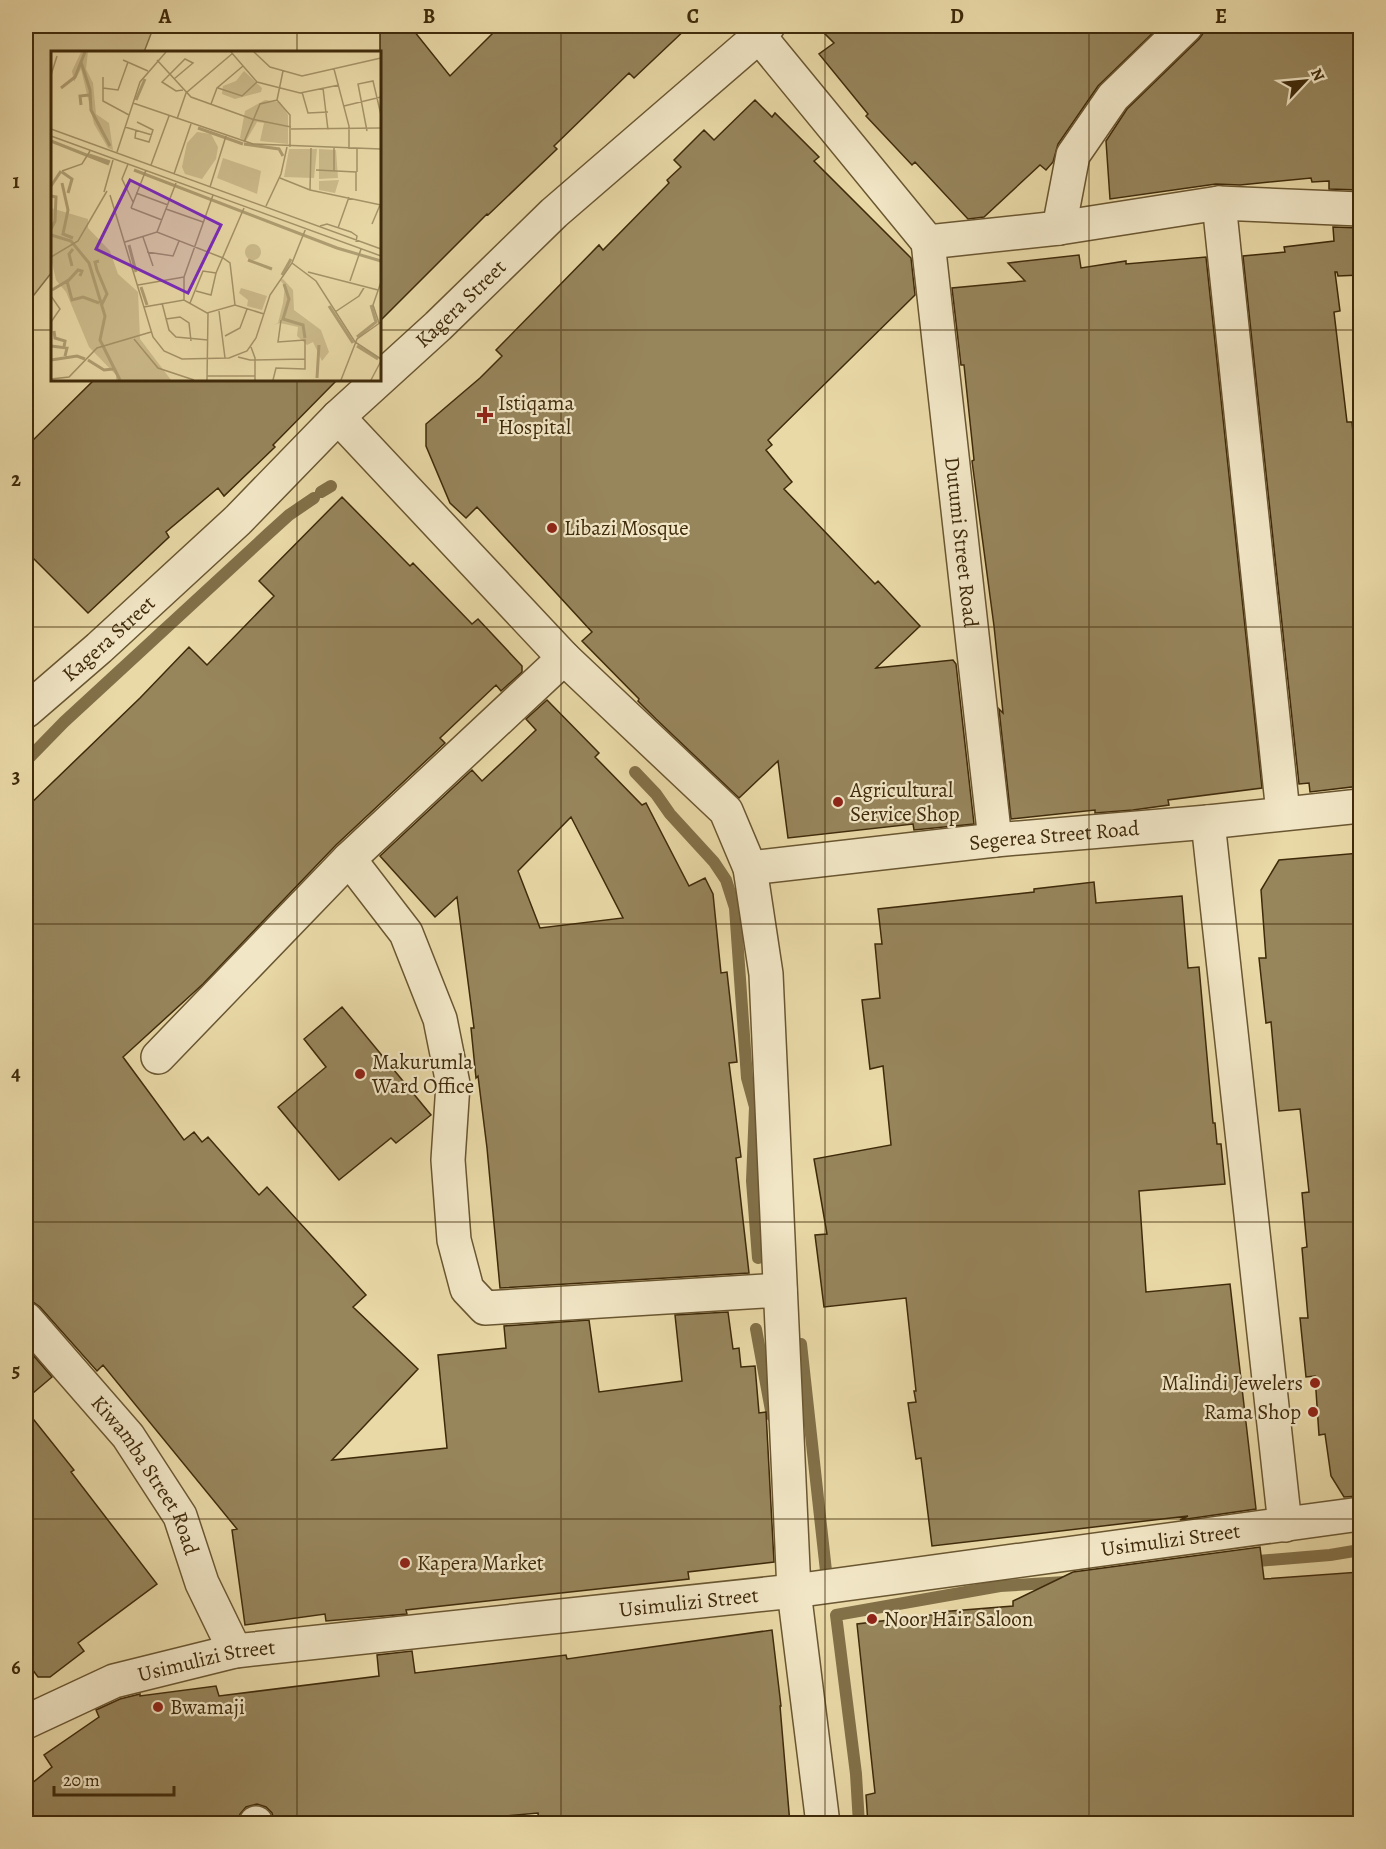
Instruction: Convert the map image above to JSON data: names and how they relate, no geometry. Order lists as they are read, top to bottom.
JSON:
{
  "streets": {
    "street": [
      "Kagera Street",
      "Dutumi Street Road",
      "Segerea Street Road",
      "Kiwamba Street Road",
      "Usimulizi Street"
    ]
  },
  "crossings": [
    ["Dutumi Street Road", "Segerea Street Road"],
    ["Kiwamba Street Road", "Usimulizi Street"]
  ],
  "places": {
    "health": ["Istiqama Hospital"],
    "other": [
      "Libazi Mosque",
      "Agricultural Service Shop",
      "Makurumla Ward Office",
      "Malindi Jewelers",
      "Rama Shop",
      "Kapera Market",
      "Noor Hair Saloon",
      "Bwamaji"
    ]
  },
  "scale_bar": "20 m",
  "north": "top right",
  "grid": {
    "columns": [
      "A",
      "B",
      "C",
      "D",
      "E"
    ],
    "rows": [
      "1",
      "2",
      "3",
      "4",
      "5",
      "6"
    ]
  }
}
